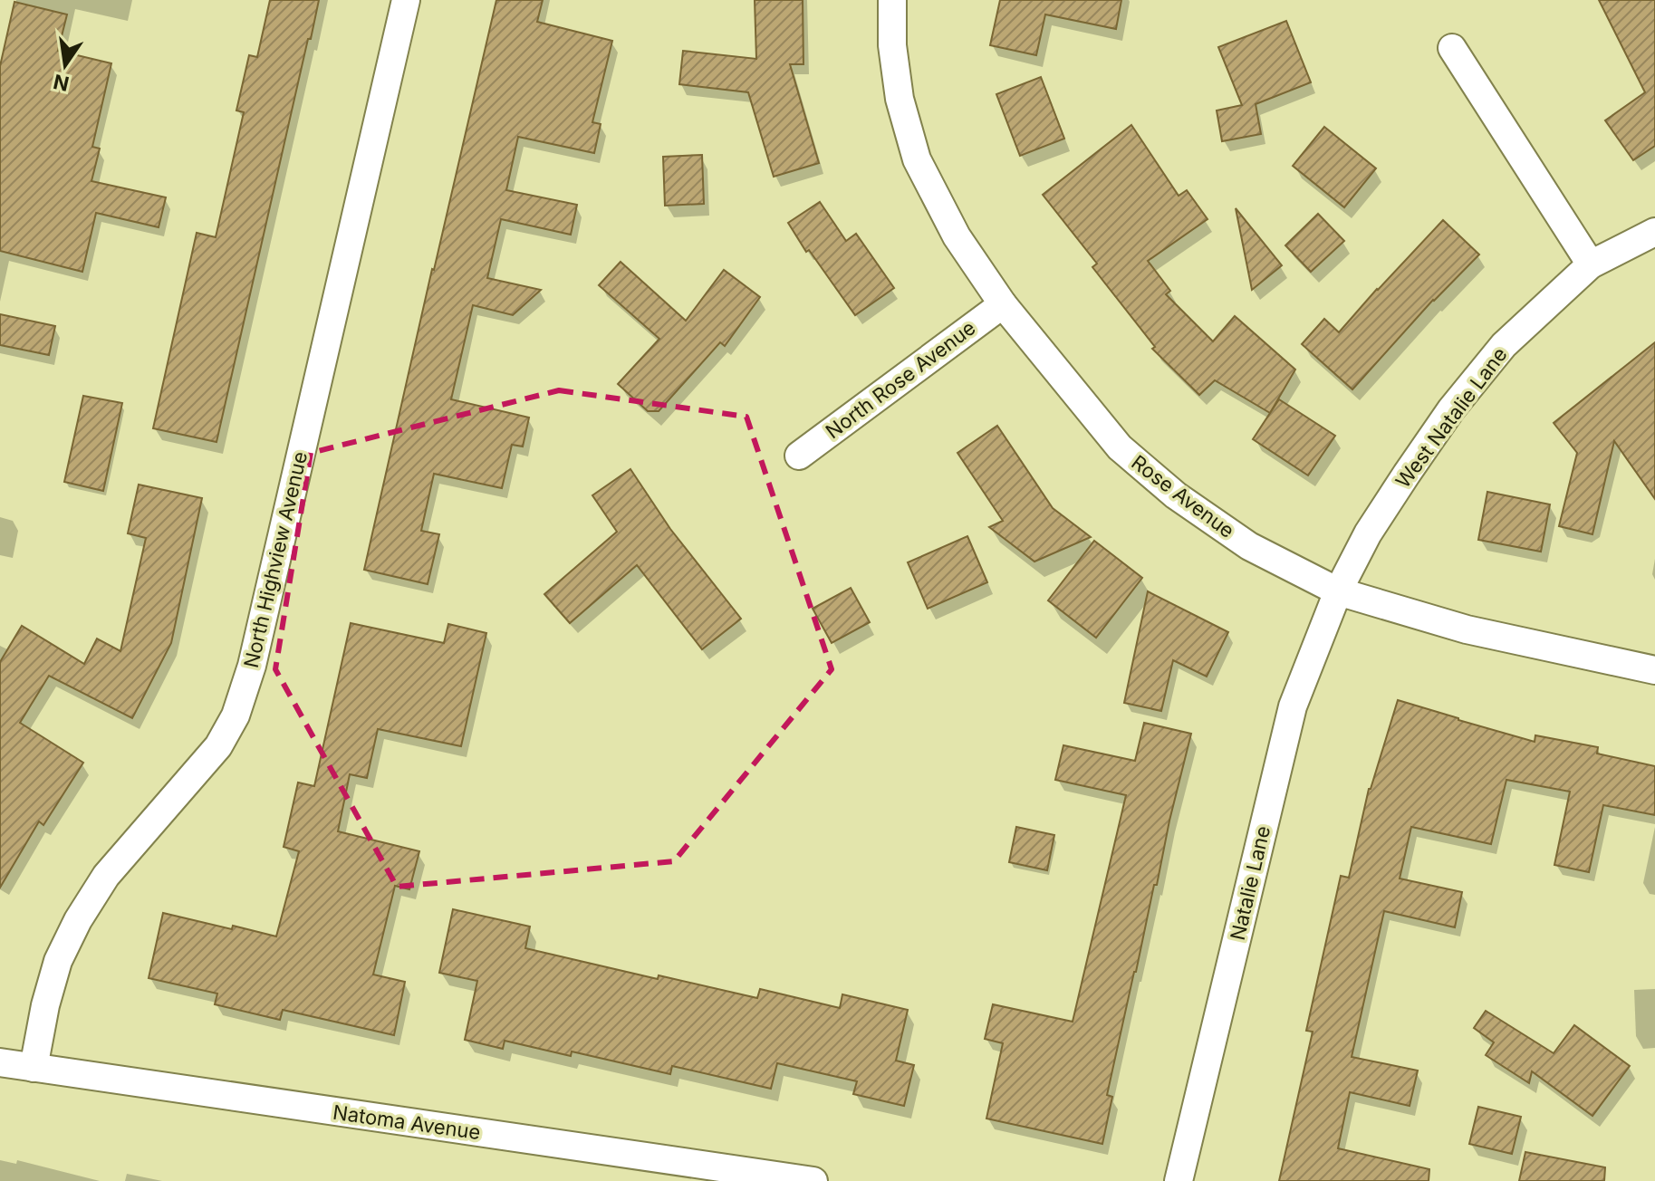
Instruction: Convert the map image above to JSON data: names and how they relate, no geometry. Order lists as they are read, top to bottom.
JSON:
{
  "streets": {
    "street": [
      "North Rose Avenue",
      "West Natalie Lane",
      "Rose Avenue",
      "North Highview Avenue",
      "Natalie Lane",
      "Natoma Avenue"
    ]
  },
  "crossings": [
    ["North Rose Avenue", "Rose Avenue"],
    ["West Natalie Lane", "Rose Avenue"],
    ["West Natalie Lane", "Natalie Lane"],
    ["Rose Avenue", "Natalie Lane"],
    ["North Highview Avenue", "Natoma Avenue"]
  ],
  "north": "bottom"
}
